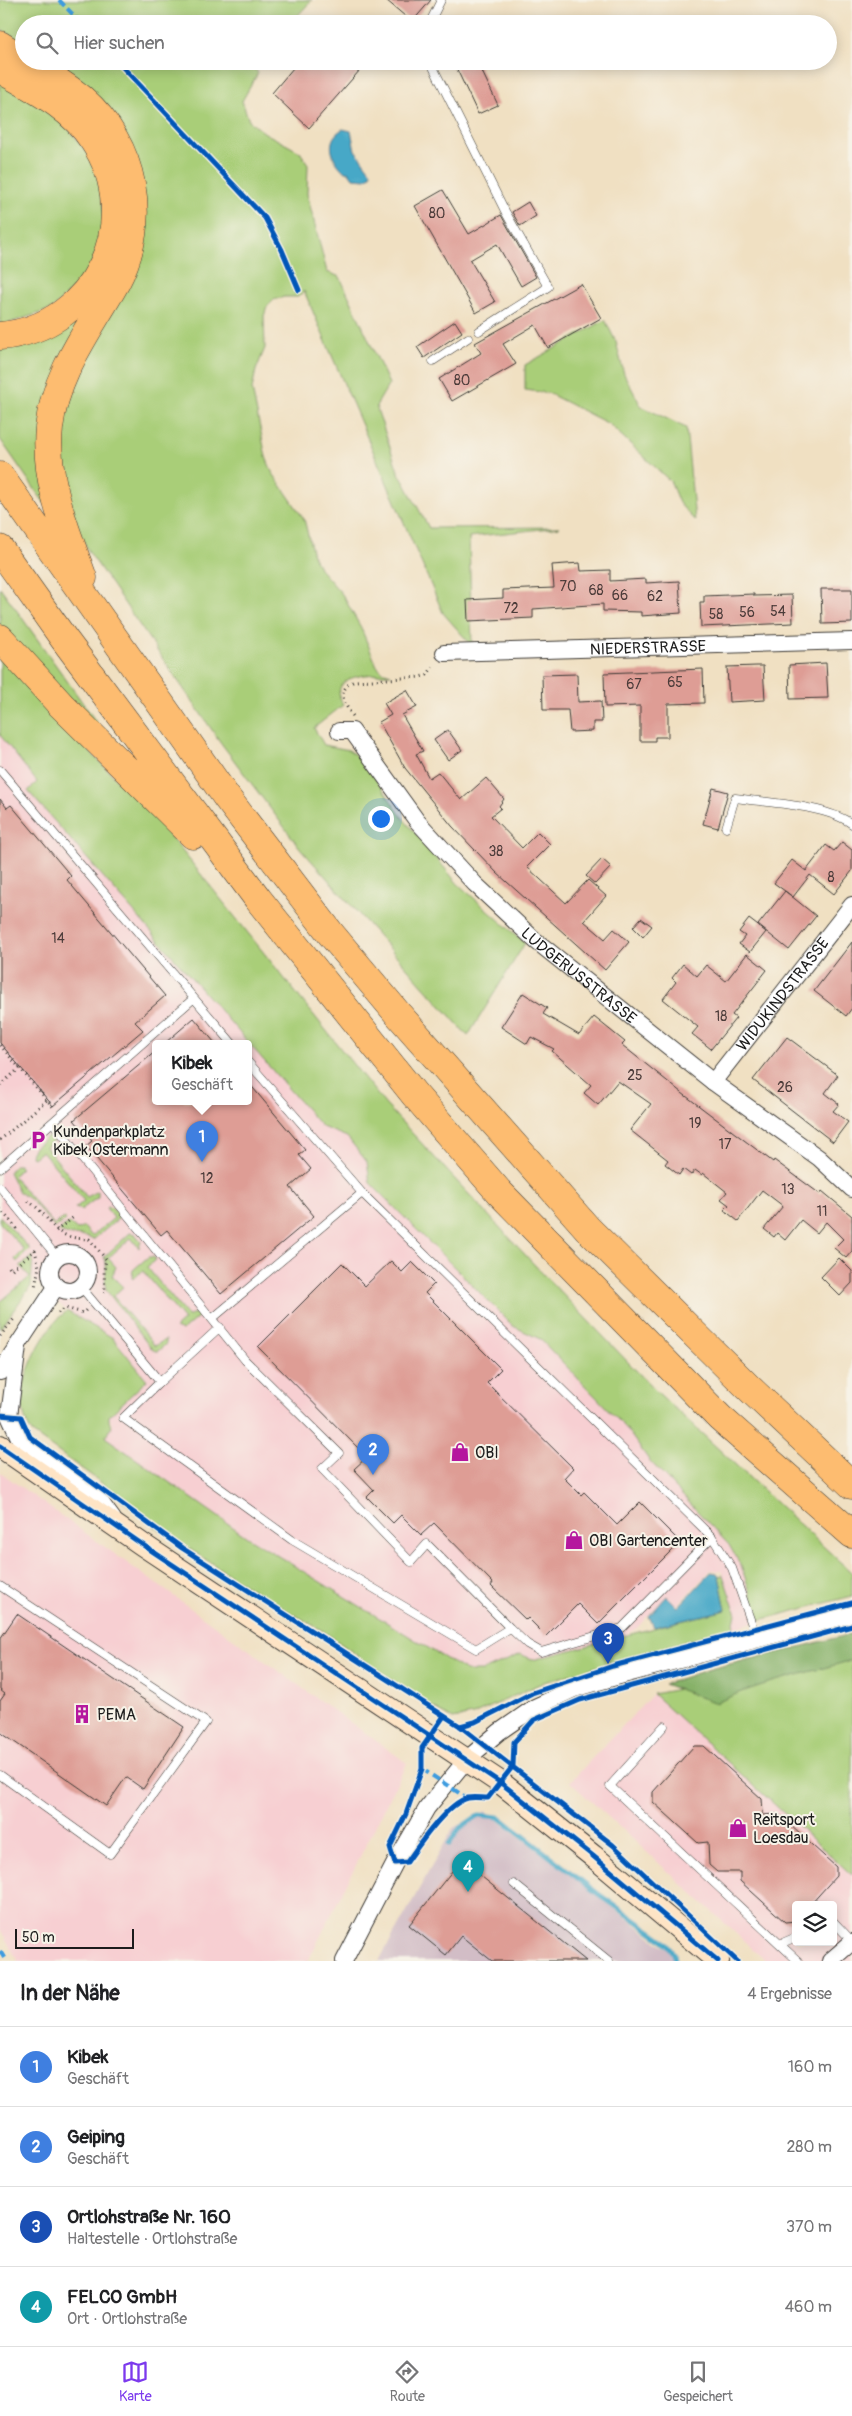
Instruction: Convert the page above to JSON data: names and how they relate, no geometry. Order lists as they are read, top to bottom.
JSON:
{
  "streets": {
    "street": ["NIEDERSTRASSE", "LUDGERUSSTRASSE", "WIDUKINDSTRASSE"]
  },
  "crossings": [
    ["LUDGERUSSTRASSE", "WIDUKINDSTRASSE"]
  ],
  "places": {
    "parking": ["Kundenparkplatz Kibek,Ostermann"],
    "shop": ["OBI", "OBI Gartencenter", "Reitsport Loesdau"],
    "building": ["PEMA"]
  },
  "house_numbers": [
    "80",
    "80",
    "70",
    "68",
    "66",
    "62",
    "72",
    "54",
    "56",
    "58",
    "65",
    "67",
    "38",
    "8",
    "14",
    "18",
    "25",
    "26",
    "19",
    "17",
    "12",
    "13",
    "11"
  ],
  "scale_bar": "50 m",
  "page": {
    "search": "Hier suchen",
    "popup": ["Kibek", "Geschäft"],
    "pins": [
      "1",
      "2",
      "3",
      "4"
    ],
    "scale": "50 m",
    "heading": ["In der Nähe", "4 Ergebnisse"],
    "list": [
      {
        "mark": "1",
        "name": "Kibek",
        "note": "Geschäft",
        "value": "160 m"
      },
      {
        "mark": "2",
        "name": "Geiping",
        "note": "Geschäft",
        "value": "280 m"
      },
      {
        "mark": "3",
        "name": "Ortlohstraße Nr. 160",
        "note": "Haltestelle · Ortlohstraße",
        "value": "370 m"
      },
      {
        "mark": "4",
        "name": "FELCO GmbH",
        "note": "Ort · Ortlohstraße",
        "value": "460 m"
      }
    ],
    "nav": ["Karte", "Route", "Gespeichert"]
  }
}
